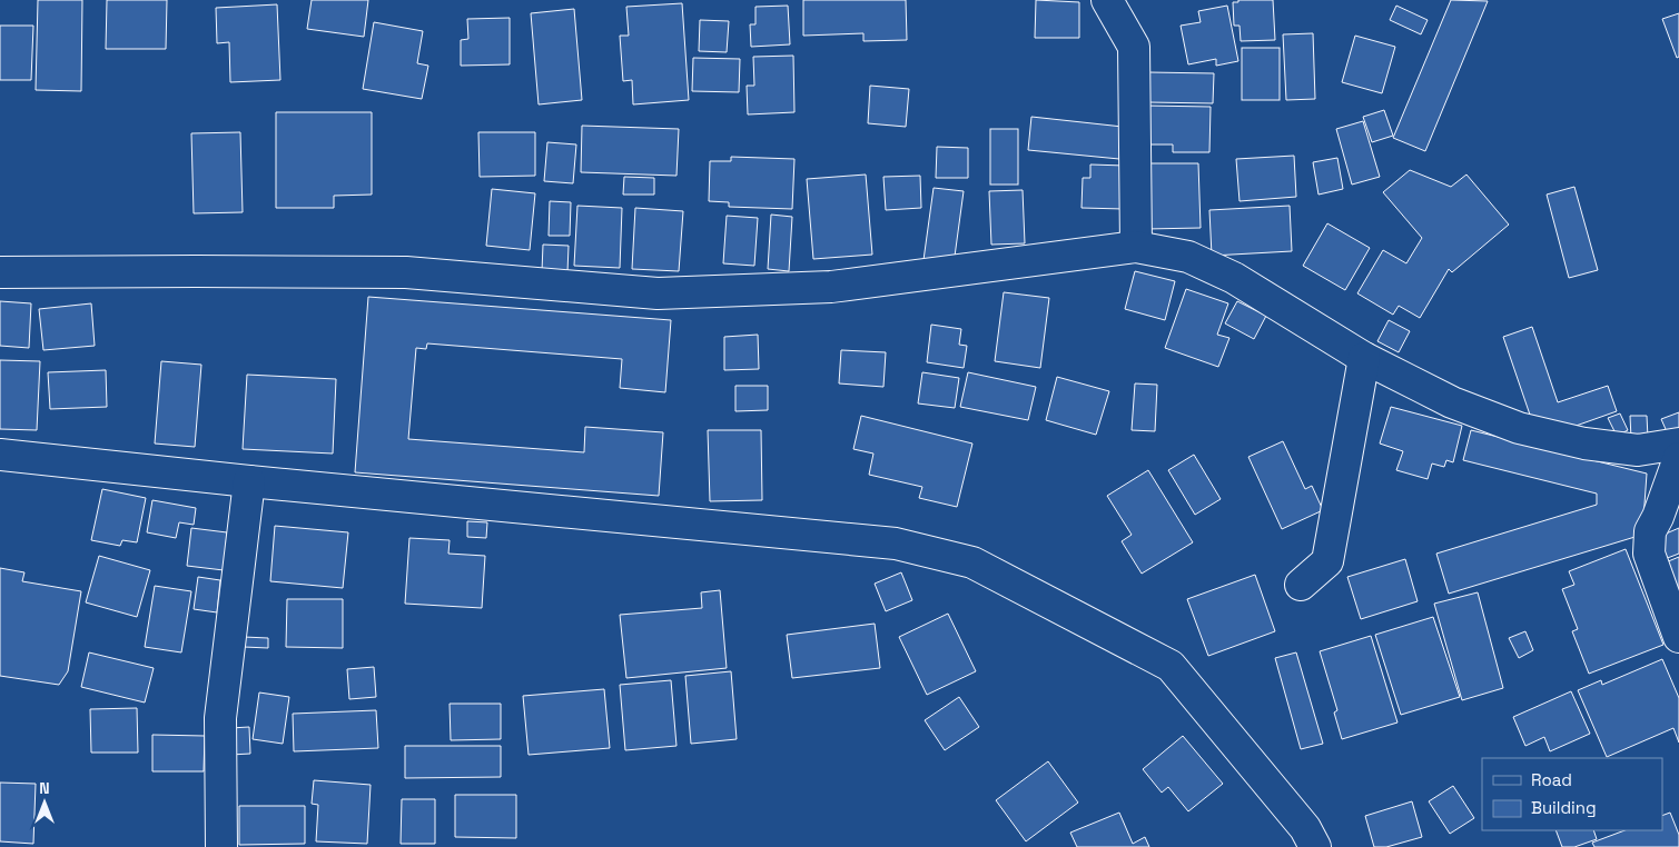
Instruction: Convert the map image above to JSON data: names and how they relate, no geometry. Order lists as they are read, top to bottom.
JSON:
{
  "legend": ["Road", "Building"],
  "north": "top"
}
